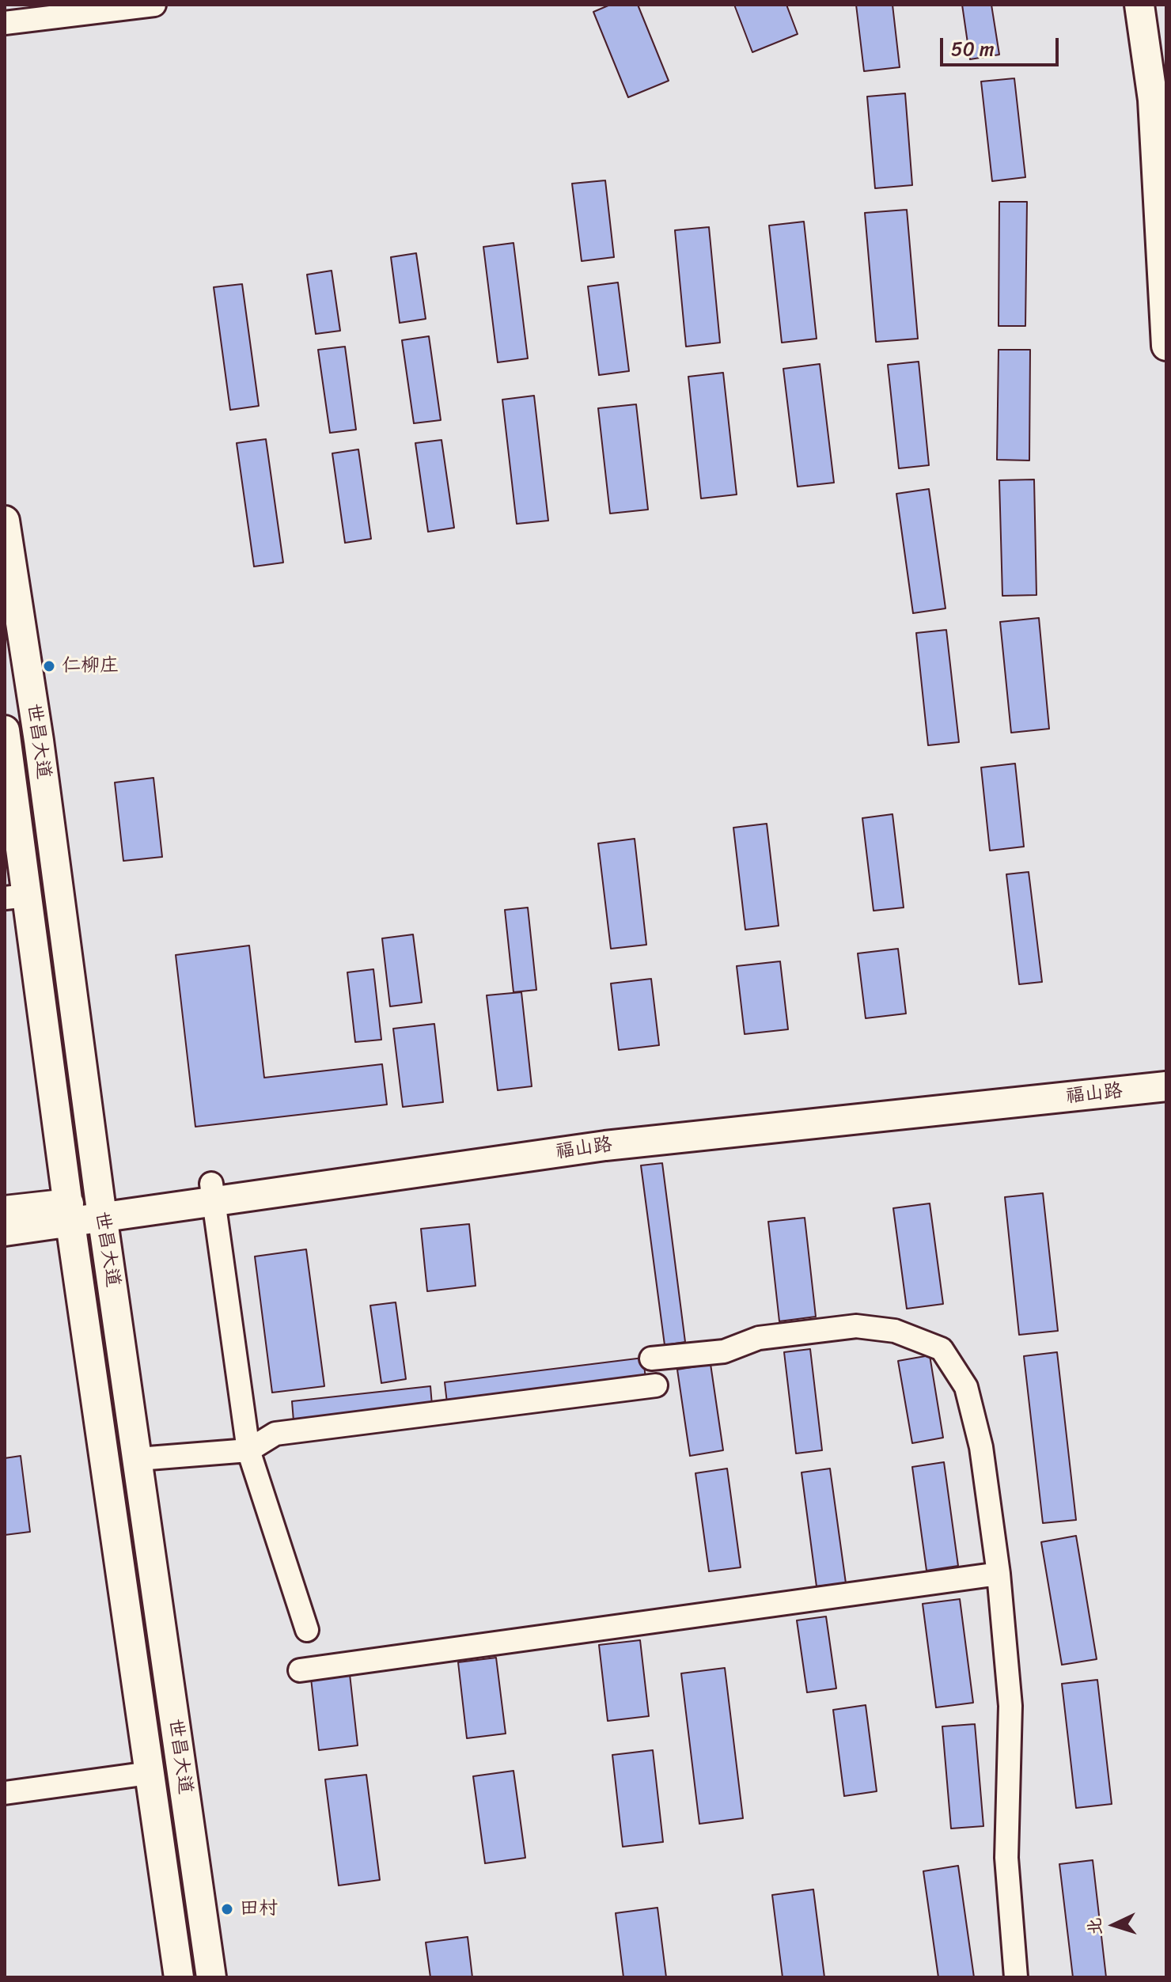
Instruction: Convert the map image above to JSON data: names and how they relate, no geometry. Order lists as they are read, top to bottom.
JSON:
{
  "streets": {
    "main road": ["世昌大道", "福山路"]
  },
  "places": ["仁柳庄", "田村"],
  "scale_bar": "50 m",
  "north": "left"
}
